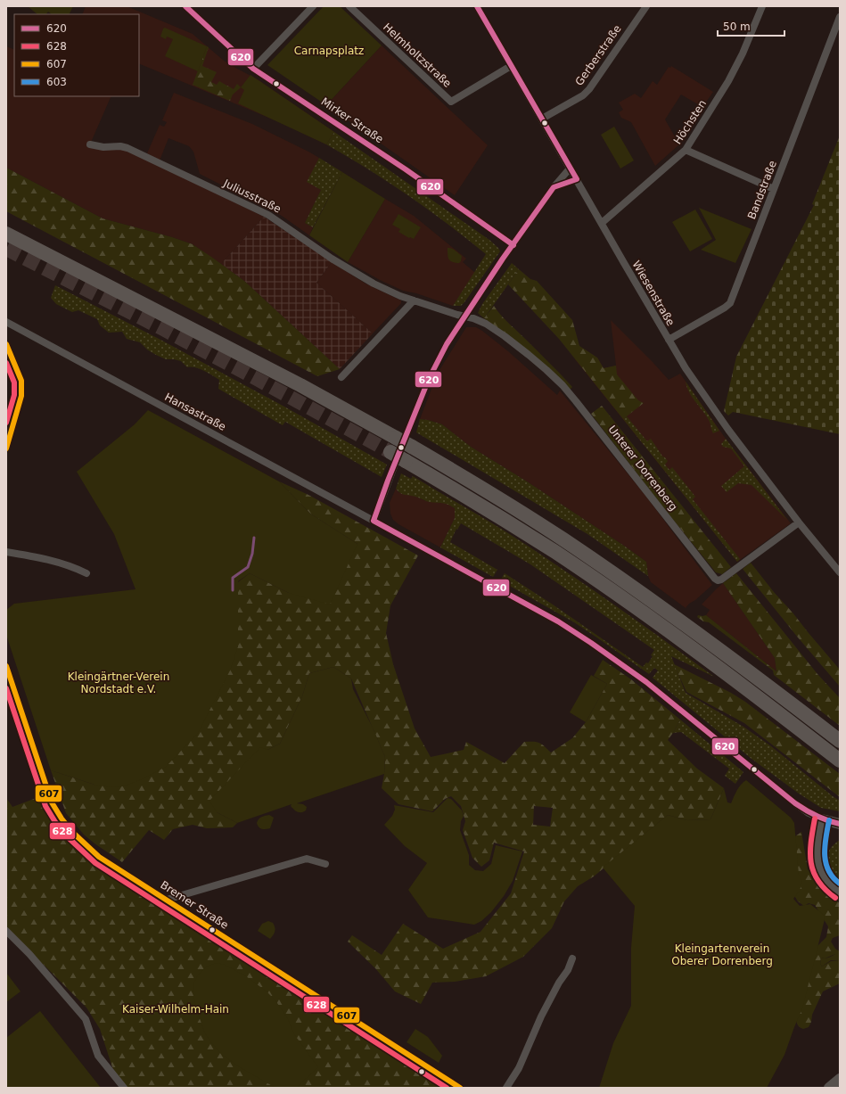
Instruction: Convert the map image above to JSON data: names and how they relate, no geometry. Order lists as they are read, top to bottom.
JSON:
{
  "streets": {
    "street": [
      "Helmholtzstraße",
      "Gerberstraße",
      "Mirker Straße",
      "Höchsten",
      "Bandstraße",
      "Juliusstraße",
      "Wiesenstraße",
      "Hansastraße",
      "Unterer Dorrenberg",
      "Bremer Straße"
    ]
  },
  "crossings": [
    ["Helmholtzstraße", "Wiesenstraße"],
    ["Gerberstraße", "Wiesenstraße"],
    ["Höchsten", "Wiesenstraße"],
    ["Bandstraße", "Wiesenstraße"],
    ["Juliusstraße", "Unterer Dorrenberg"],
    ["Wiesenstraße", "Unterer Dorrenberg"]
  ],
  "parks": [
    "Carnapsplatz",
    "Kleingärtner-Verein Nordstadt e.V.",
    "Kleingartenverein Oberer Dorrenberg",
    "Kaiser-Wilhelm-Hain"
  ],
  "lines": [
    "transit line 620",
    "transit line 607",
    "transit line 628",
    "transit line 603"
  ],
  "legend": [
    "620",
    "628",
    "607",
    "603"
  ],
  "scale_bar": "50 m"
}
